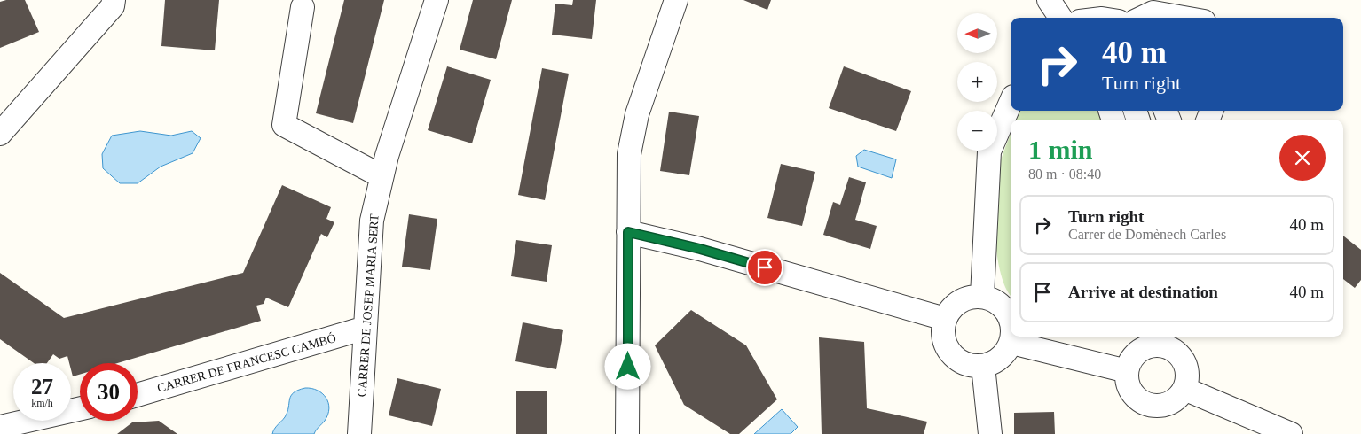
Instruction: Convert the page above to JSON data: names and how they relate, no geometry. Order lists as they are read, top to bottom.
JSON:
{
  "streets": {
    "street": ["CARRER DE JOSEP MARIA SERT", "CARRER DE FRANCESC CAMBÓ"]
  },
  "crossings": [
    ["CARRER DE JOSEP MARIA SERT", "CARRER DE FRANCESC CAMBÓ"]
  ],
  "north": "left",
  "page": {
    "map_buttons": ["+", "−"],
    "turn": ["40 m", "Turn right"],
    "heading": ["1 min", "80 m · 08:40"],
    "list": [
      {
        "name": "Turn right",
        "note": "Carrer de Domènech Carles",
        "value": "40 m"
      },
      {
        "name": "Arrive at destination",
        "value": "40 m"
      }
    ],
    "speed": "27 km/h",
    "limit": "30"
  }
}
